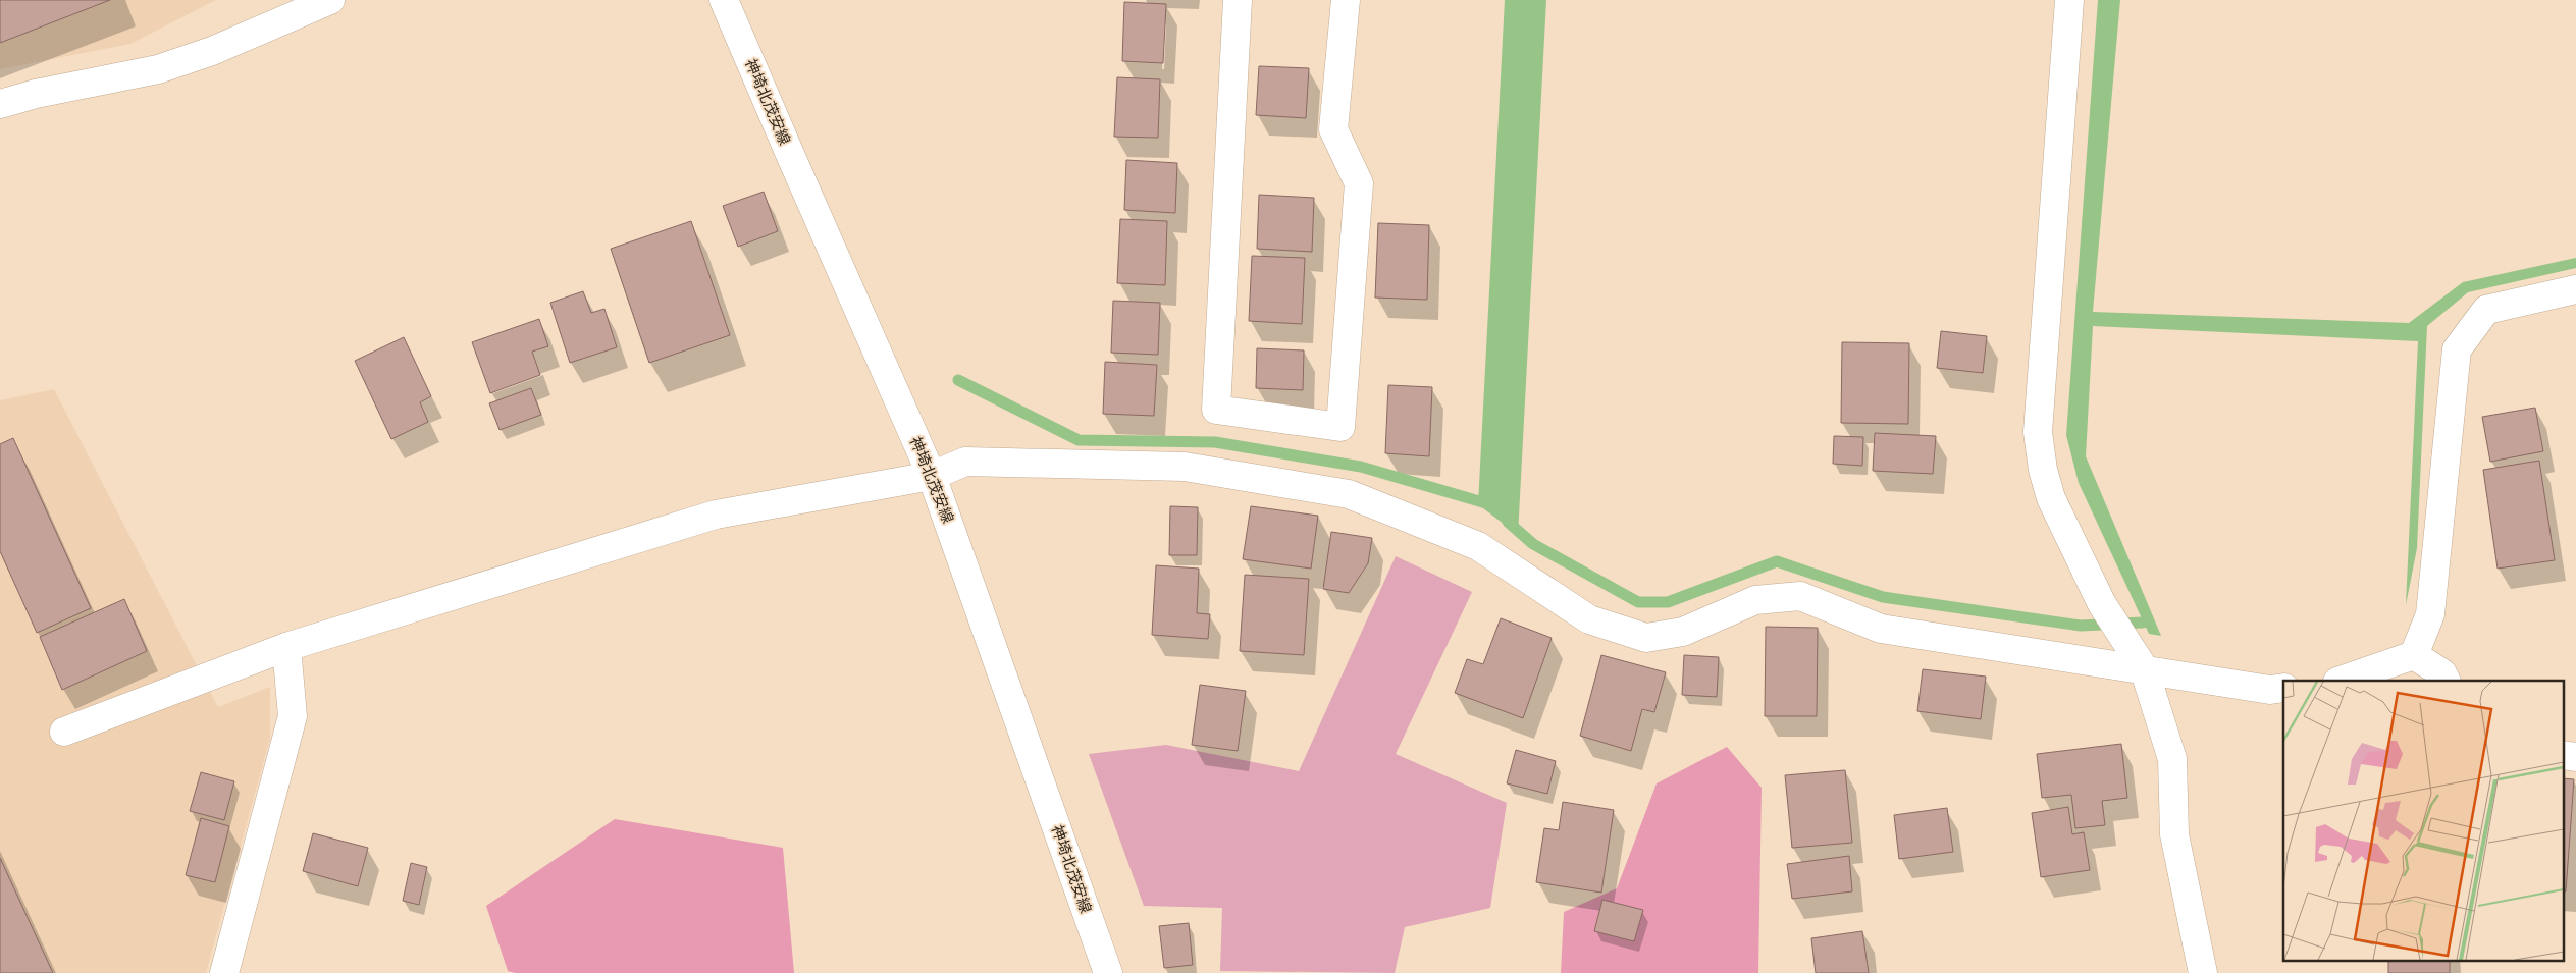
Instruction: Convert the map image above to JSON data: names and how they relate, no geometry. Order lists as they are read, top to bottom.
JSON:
{
  "streets": {
    "street": ["神埼北茂安線"]
  }
}
